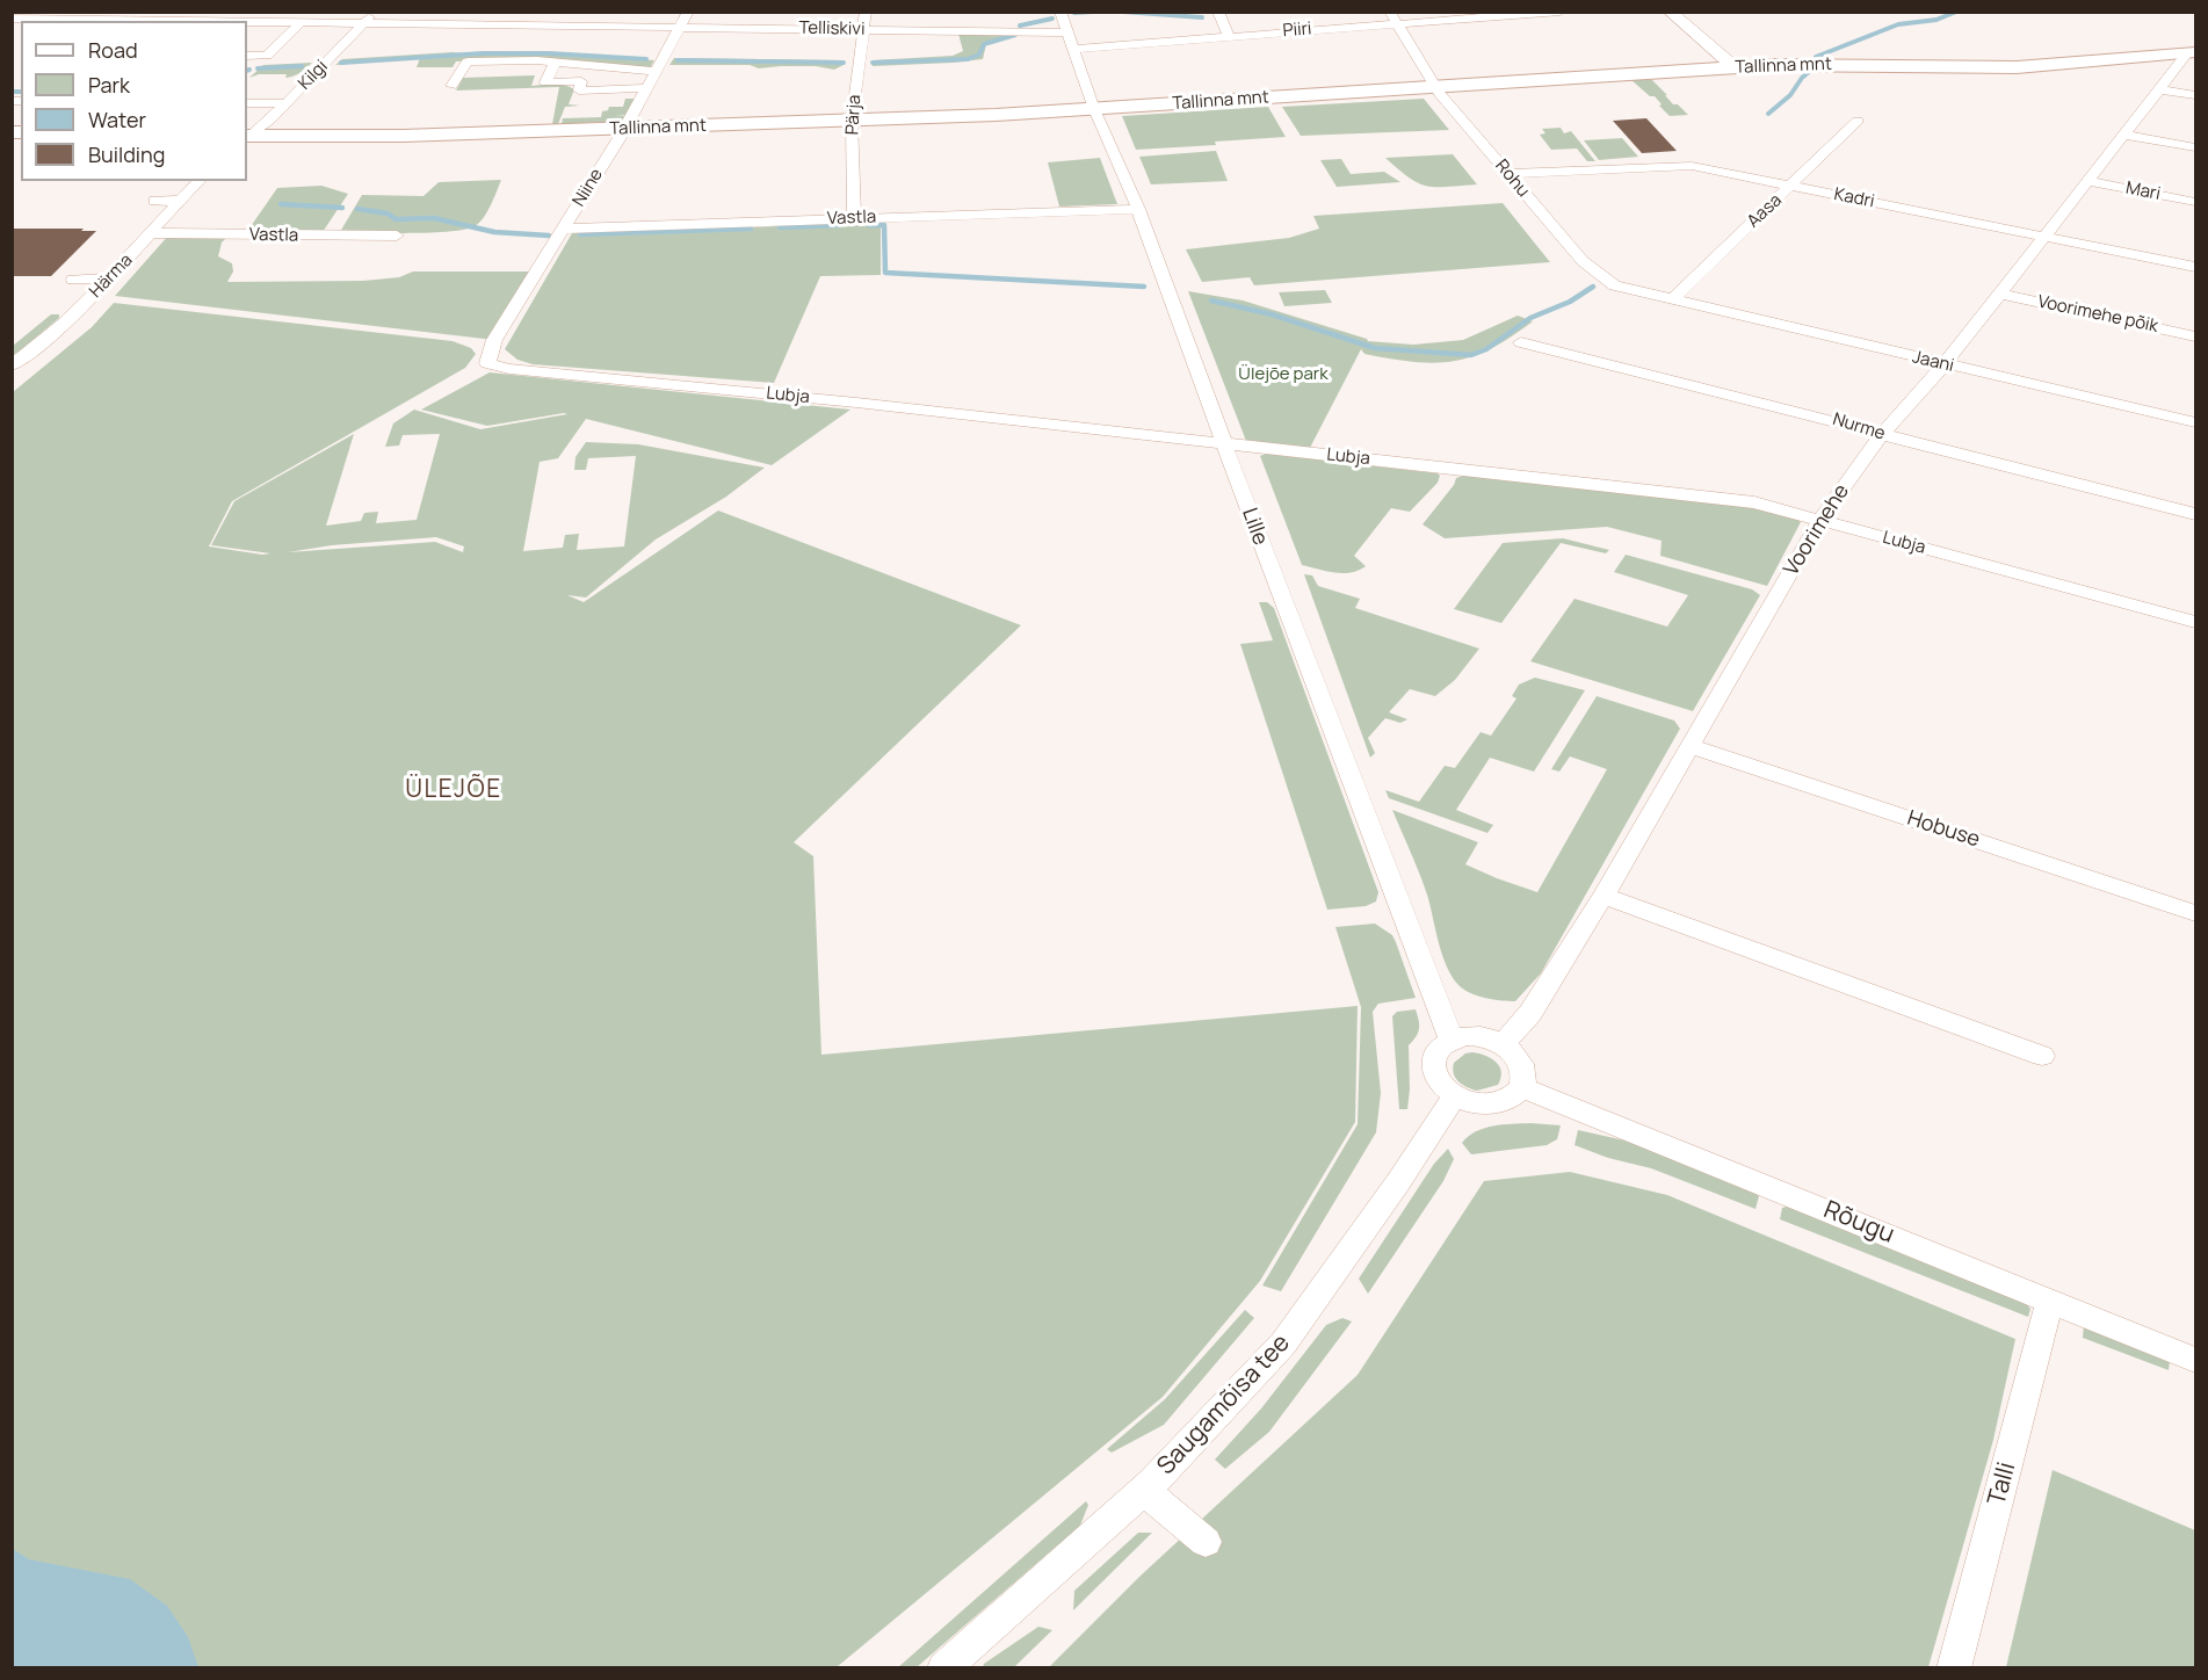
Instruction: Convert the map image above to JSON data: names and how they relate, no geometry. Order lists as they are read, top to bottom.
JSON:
{
  "streets": {
    "main road": ["Tallinna mnt"],
    "street": [
      "Telliskivi",
      "Piiri",
      "Kilgi",
      "Pärja",
      "Rohu",
      "Niine",
      "Mari",
      "Kadri",
      "Aasa",
      "Vastla",
      "Härma",
      "Voorimehe põik",
      "Jaani",
      "Lubja",
      "Nurme",
      "Lille",
      "Voorimehe",
      "Hobuse",
      "Rõugu",
      "Saugamõisa tee",
      "Talli"
    ]
  },
  "crossings": [
    ["Telliskivi", "Kilgi"],
    ["Telliskivi", "Pärja"],
    ["Telliskivi", "Niine"],
    ["Telliskivi", "Lille"],
    ["Piiri", "Rohu"],
    ["Piiri", "Lille"],
    ["Tallinna mnt", "Kilgi"],
    ["Tallinna mnt", "Pärja"],
    ["Tallinna mnt", "Rohu"],
    ["Tallinna mnt", "Niine"],
    ["Tallinna mnt", "Lille"],
    ["Tallinna mnt", "Voorimehe"],
    ["Pärja", "Vastla"],
    ["Rohu", "Kadri"],
    ["Rohu", "Aasa"],
    ["Rohu", "Jaani"],
    ["Niine", "Vastla"],
    ["Niine", "Lubja"],
    ["Mari", "Voorimehe"],
    ["Kadri", "Aasa"],
    ["Kadri", "Voorimehe"],
    ["Aasa", "Jaani"],
    ["Vastla", "Härma"],
    ["Vastla", "Lille"],
    ["Voorimehe põik", "Voorimehe"],
    ["Jaani", "Voorimehe"],
    ["Lubja", "Lille"],
    ["Lubja", "Voorimehe"],
    ["Nurme", "Voorimehe"],
    ["Lille", "Voorimehe"],
    ["Lille", "Rõugu"],
    ["Lille", "Saugamõisa tee"],
    ["Voorimehe", "Hobuse"],
    ["Voorimehe", "Rõugu"],
    ["Voorimehe", "Saugamõisa tee"],
    ["Rõugu", "Saugamõisa tee"],
    ["Rõugu", "Talli"]
  ],
  "districts": ["ÜLEJÕE"],
  "parks": ["Ülejõe park"],
  "legend": [
    "Road",
    "Park",
    "Water",
    "Building"
  ]
}
